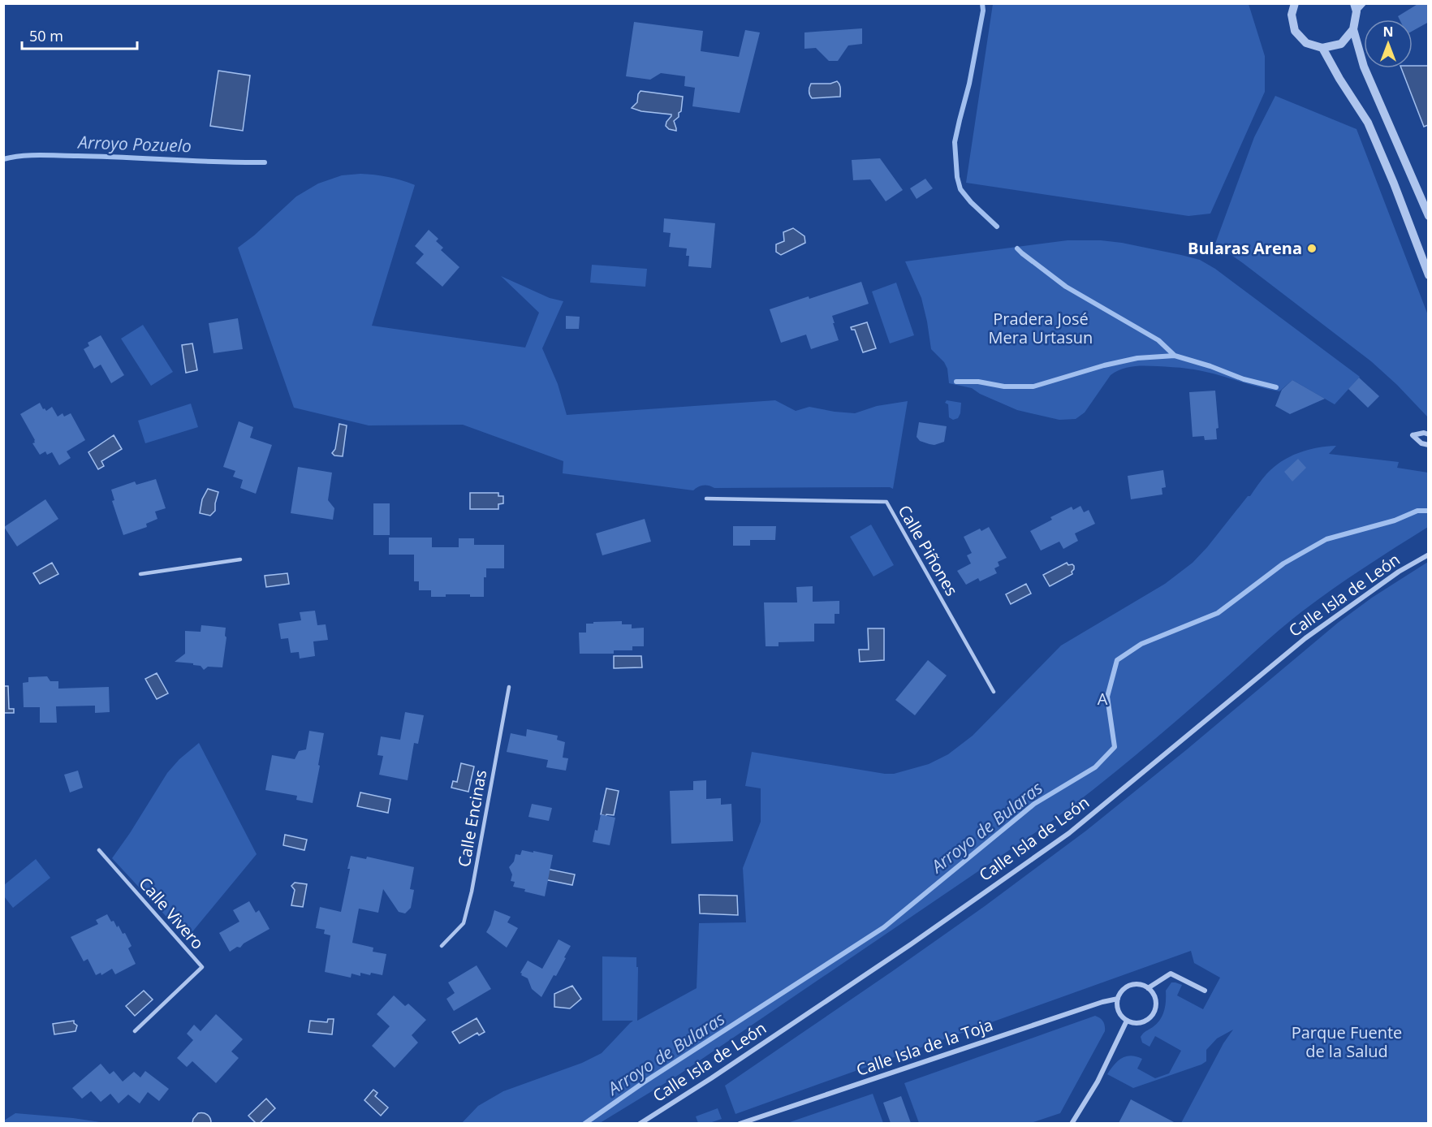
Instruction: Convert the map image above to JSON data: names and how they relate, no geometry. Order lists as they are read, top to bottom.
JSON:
{
  "streets": {
    "street": ["Calle Isla de León", "Calle Isla de la Toja"],
    "lane": ["Calle Piñones", "Calle Encinas", "Calle Vivero"]
  },
  "water": ["Arroyo Pozuelo", "Arroyo de Bularas"],
  "parks": ["Pradera José Mera Urtasun", "A", "Parque Fuente de la Salud"],
  "places": ["Bularas Arena"],
  "scale_bar": "50 m",
  "north": "top"
}
